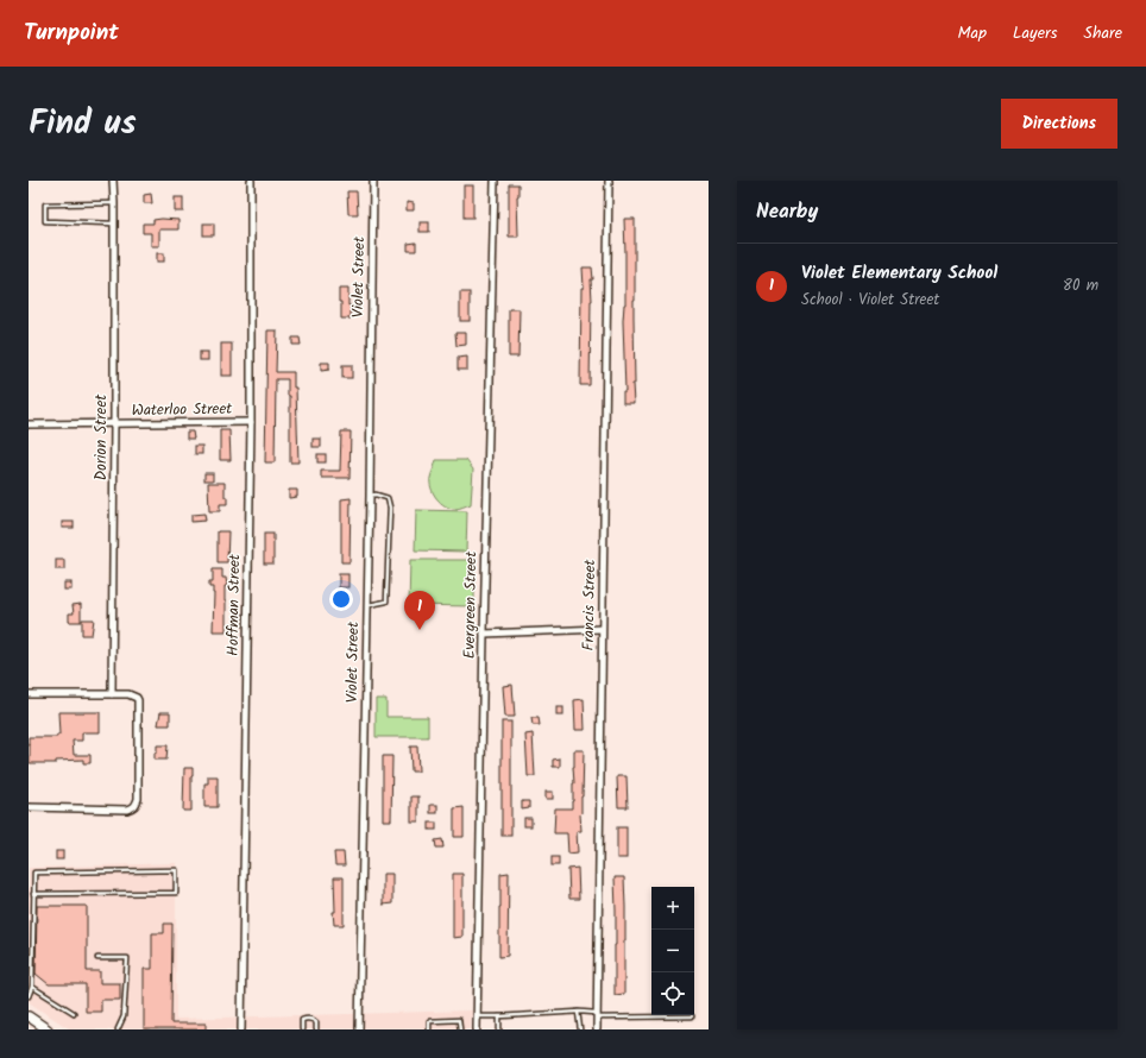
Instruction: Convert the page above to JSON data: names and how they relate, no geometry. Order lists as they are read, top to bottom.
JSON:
{
  "streets": {
    "street": [
      "Violet Street",
      "Waterloo Street",
      "Dorion Street",
      "Hoffman Street",
      "Evergreen Street",
      "Francis Street"
    ]
  },
  "crossings": [
    ["Waterloo Street", "Dorion Street"],
    ["Waterloo Street", "Hoffman Street"]
  ],
  "page": {
    "header": "Turnpoint",
    "nav": ["Map", "Layers", "Share"],
    "title": "Find us",
    "buttons": "Directions",
    "heading": "Nearby",
    "list": [
      {
        "mark": "1",
        "name": "Violet Elementary School",
        "note": "School · Violet Street",
        "value": "80 m"
      }
    ],
    "pins": "1",
    "map_buttons": ["+", "−"]
  }
}
